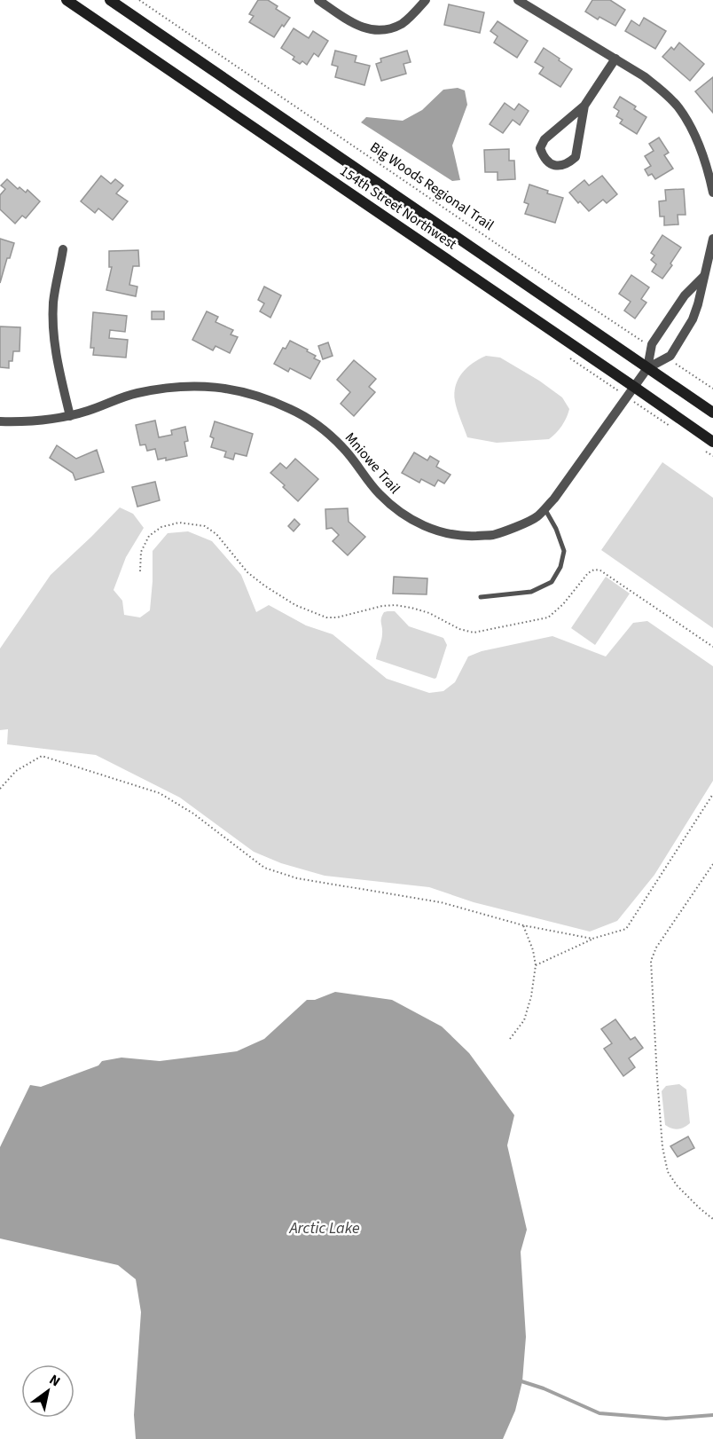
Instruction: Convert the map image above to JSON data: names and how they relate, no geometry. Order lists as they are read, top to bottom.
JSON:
{
  "streets": {
    "street": ["154th Street Northwest", "Mniowe Trail"],
    "path": ["Big Woods Regional Trail"]
  },
  "crossings": [
    ["154th Street Northwest", "Mniowe Trail"]
  ],
  "water": ["Arctic Lake"],
  "north": "top right"
}
